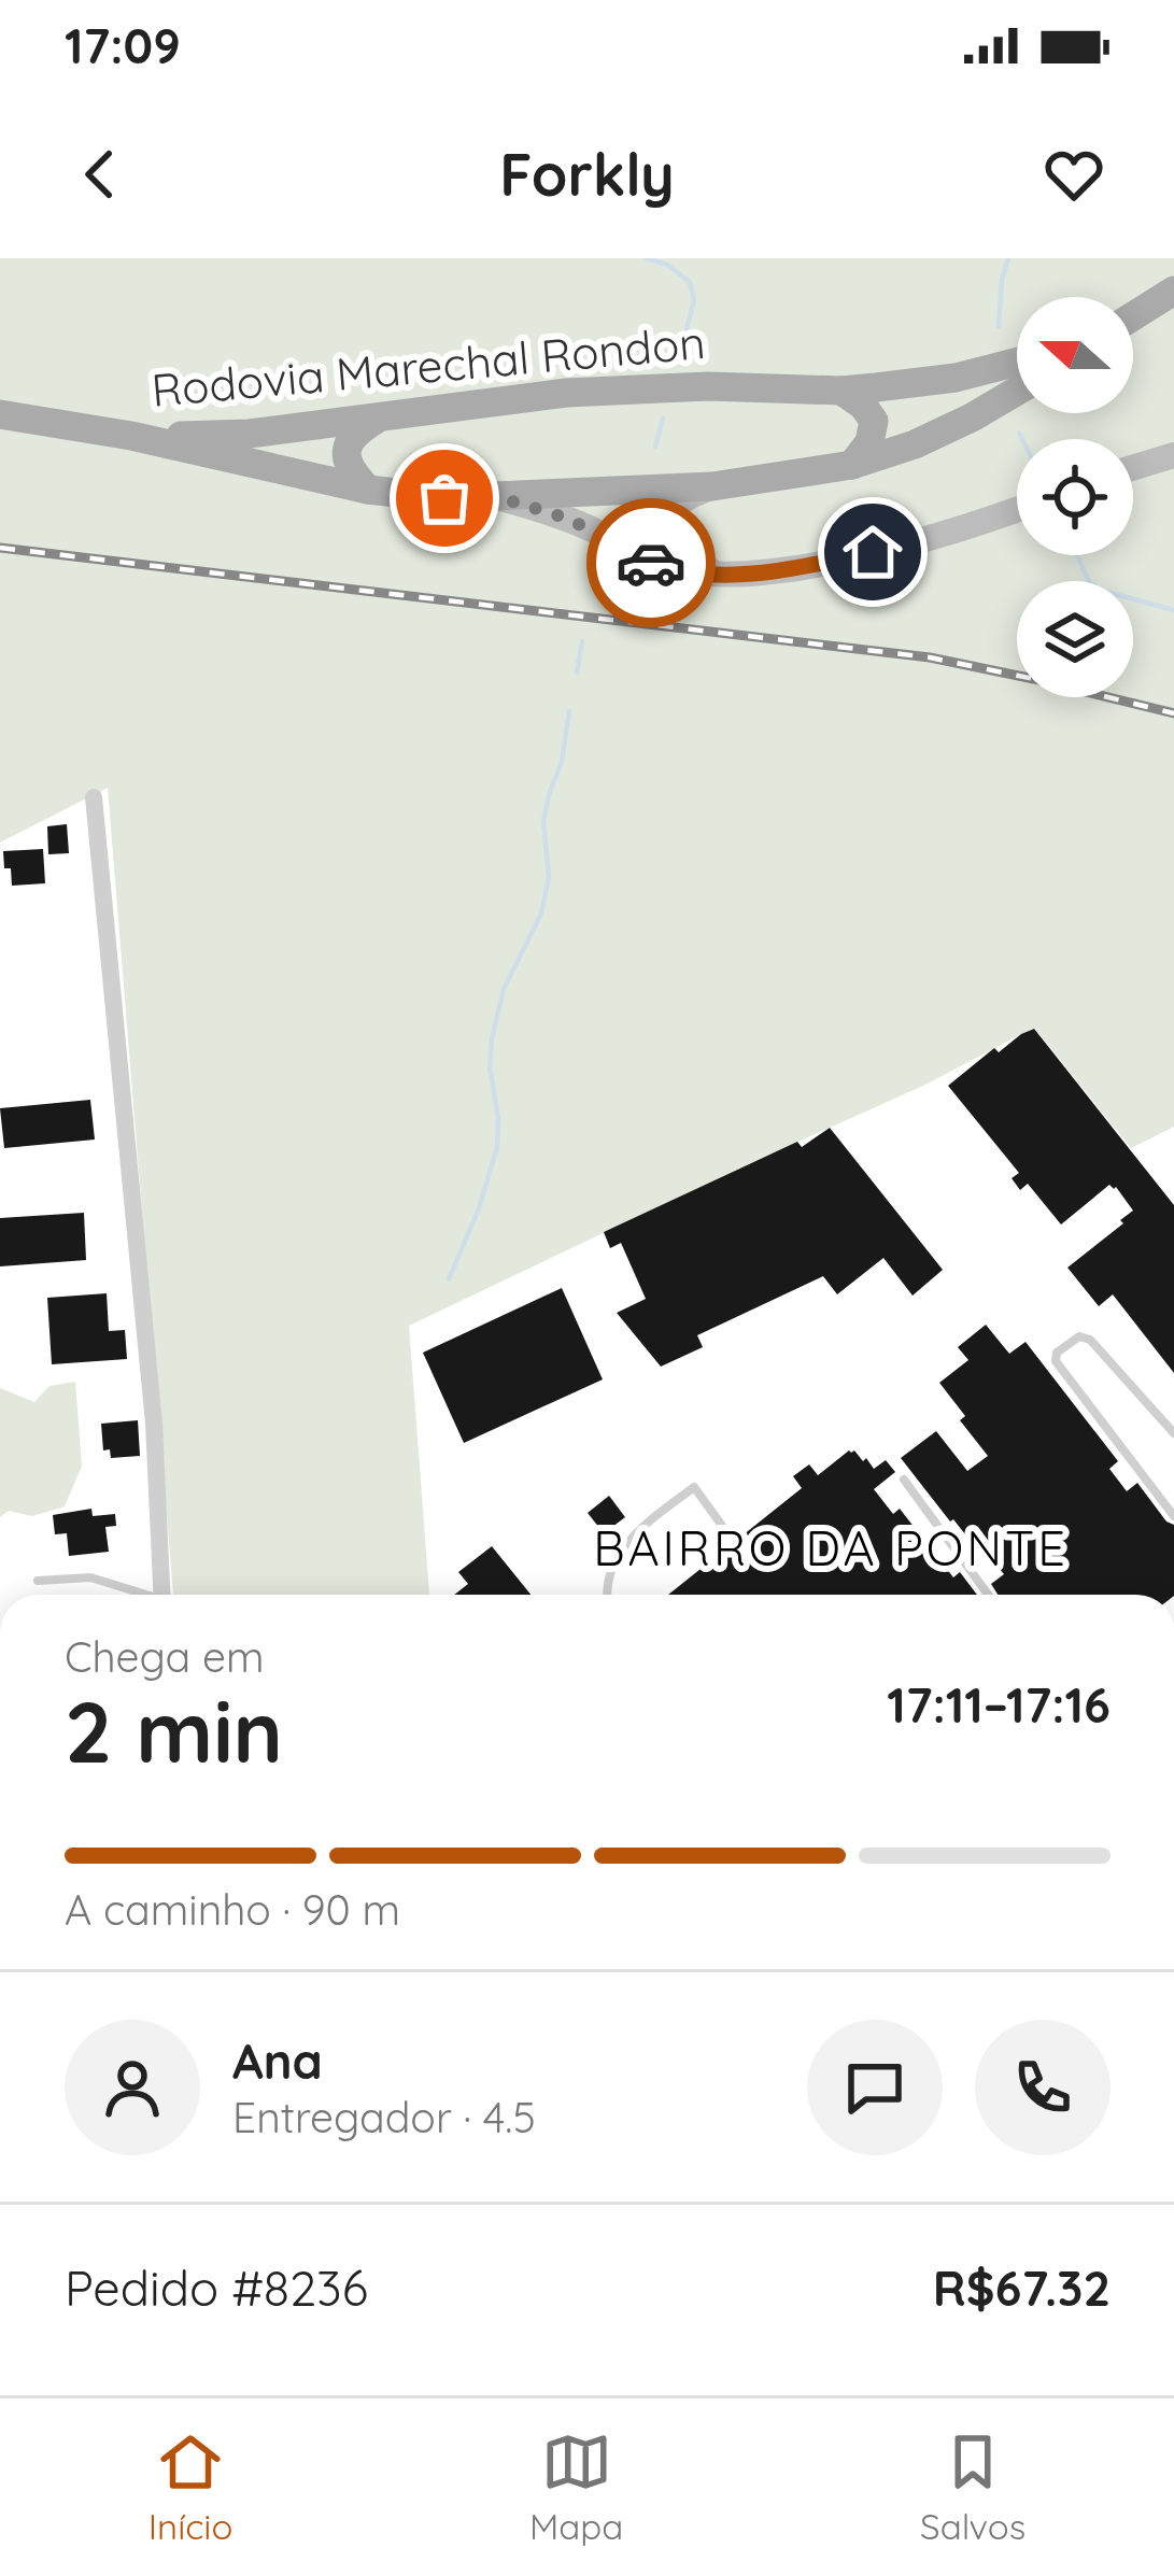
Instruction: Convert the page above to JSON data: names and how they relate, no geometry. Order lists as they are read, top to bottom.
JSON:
{
  "streets": {
    "main road": ["Rodovia Marechal Rondon"]
  },
  "districts": ["BAIRRO DA PONTE"],
  "north": "left",
  "page": {
    "status": "17:09",
    "header": "Forkly",
    "heading": ["2 min", "Chega em", "17:11–17:16"],
    "panel": [
      "Ana",
      "Entregador · 4.5",
      "Pedido #8236",
      "R$67.32"
    ],
    "bar": "A caminho · 90 m",
    "tabs": ["Início", "Mapa", "Salvos"]
  }
}
